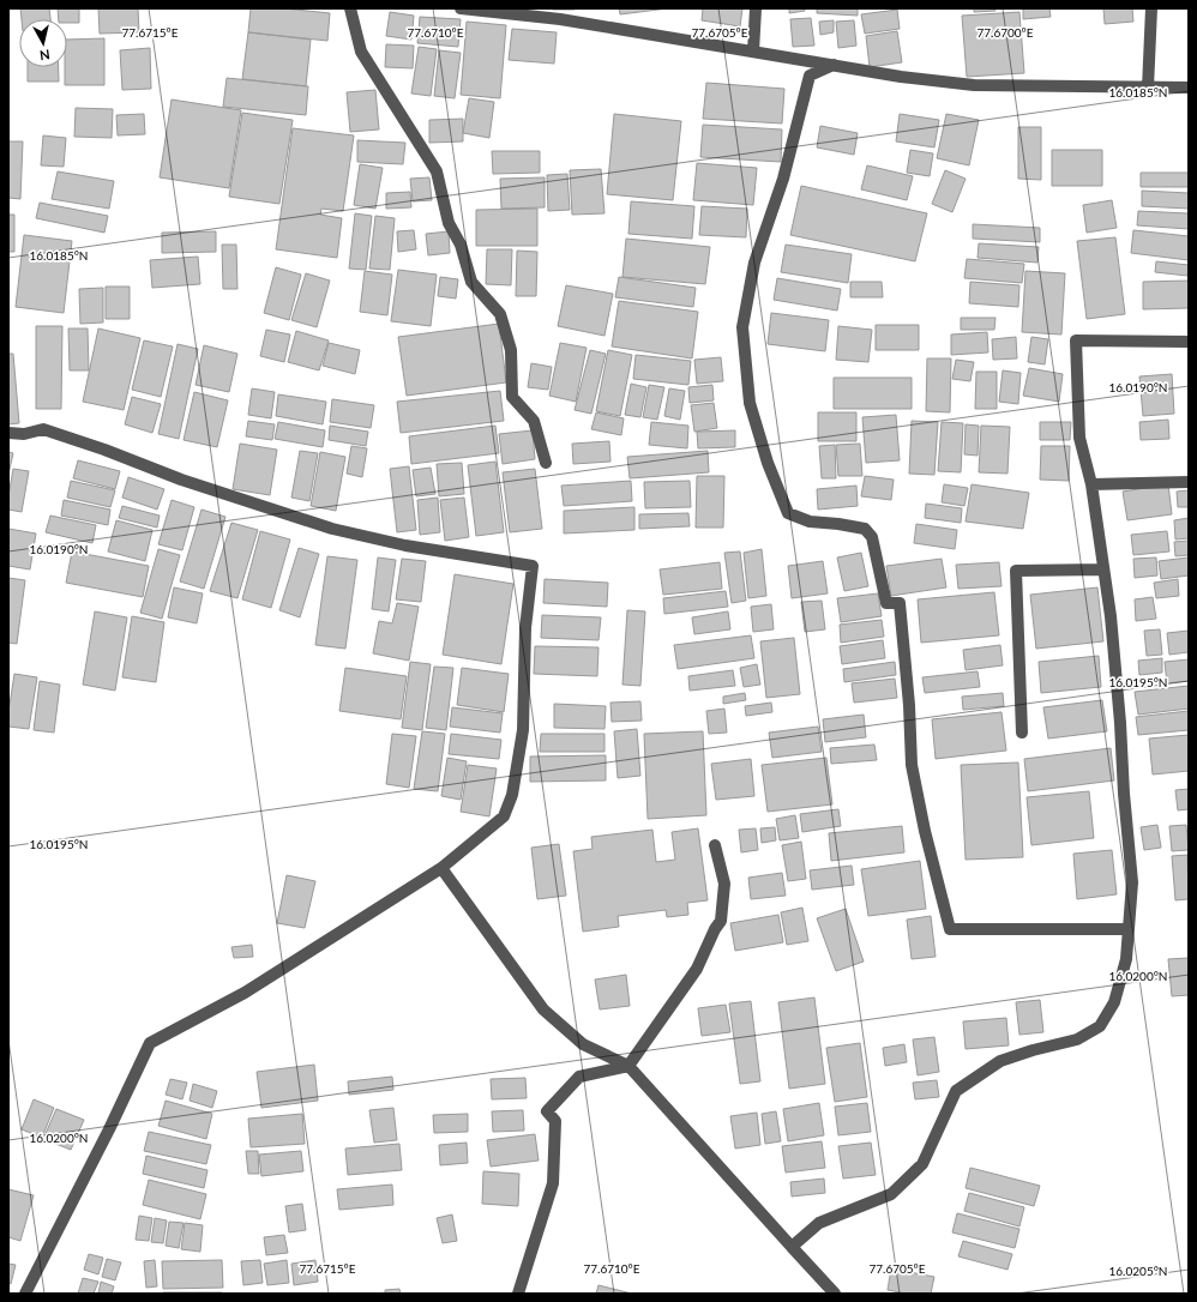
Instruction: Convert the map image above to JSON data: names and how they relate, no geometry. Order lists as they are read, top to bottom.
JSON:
{
  "north": "bottom",
  "coordinates": [
    "77.6715°E",
    "77.6710°E",
    "77.6705°E",
    "77.6700°E",
    "16.0185°N",
    "16.0190°N",
    "16.0195°N",
    "16.0200°N",
    "16.0205°N"
  ]
}
